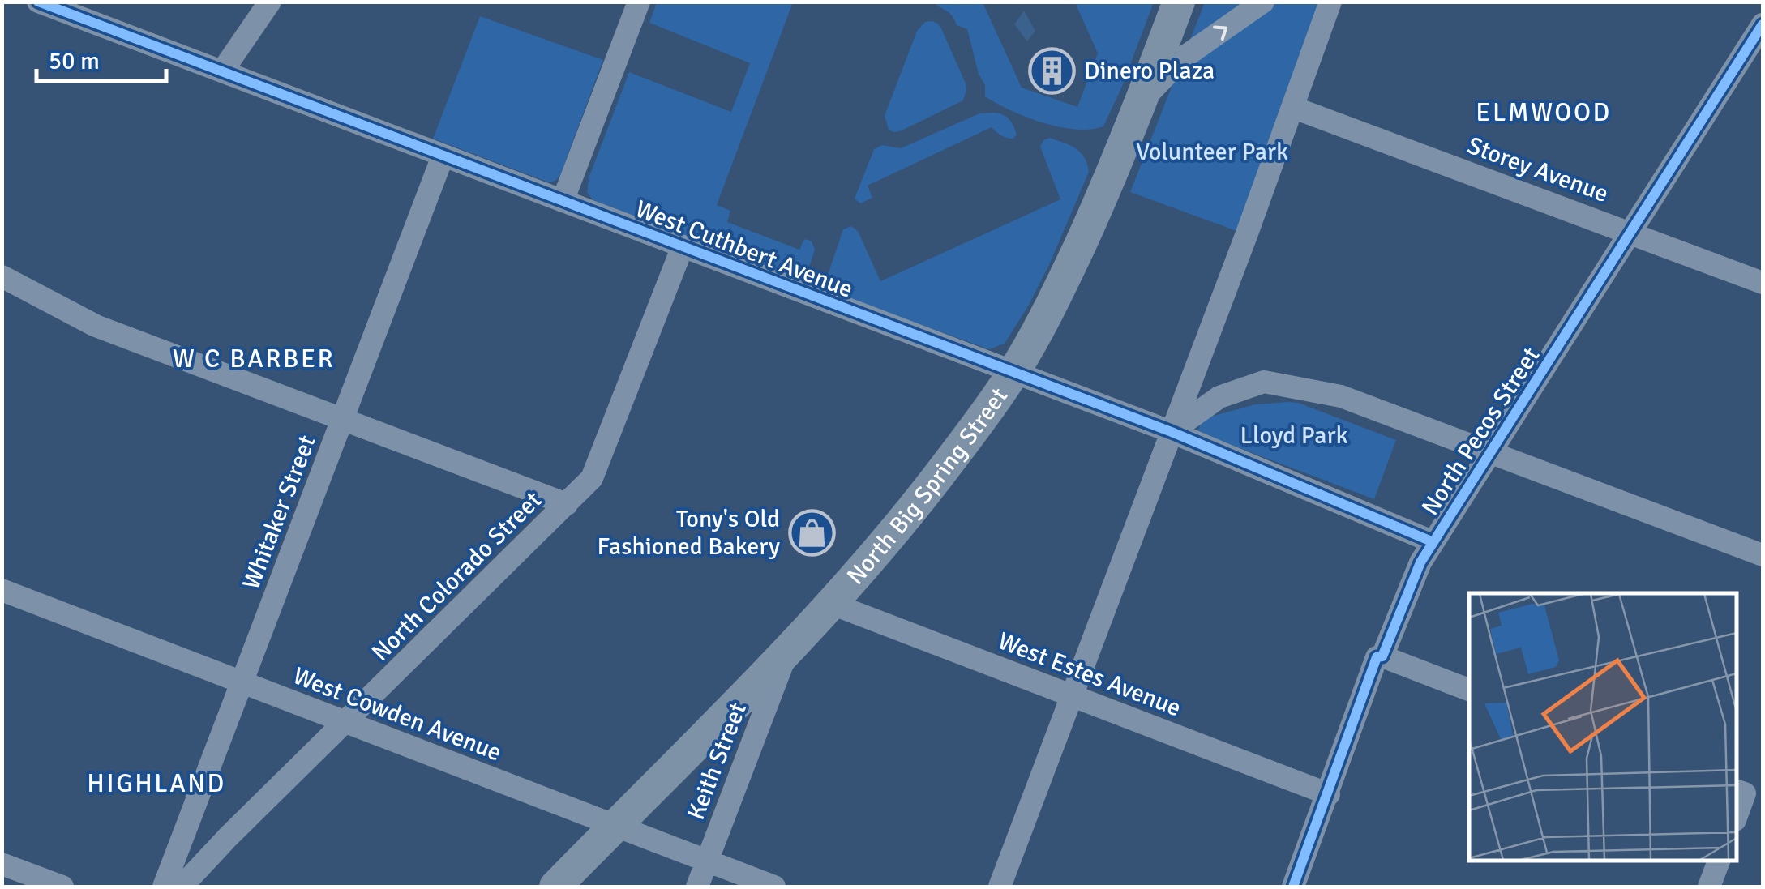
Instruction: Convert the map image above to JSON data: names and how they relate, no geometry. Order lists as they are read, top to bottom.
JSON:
{
  "streets": {
    "highway": ["North Big Spring Street"],
    "street": [
      "Storey Avenue",
      "West Cuthbert Avenue",
      "North Pecos Street",
      "Whitaker Street",
      "North Colorado Street",
      "West Estes Avenue",
      "West Cowden Avenue",
      "Keith Street"
    ]
  },
  "crossings": [
    ["Storey Avenue", "North Pecos Street"],
    ["West Cuthbert Avenue", "North Pecos Street"],
    ["West Cuthbert Avenue", "North Big Spring Street"],
    ["West Cuthbert Avenue", "Whitaker Street"],
    ["West Cuthbert Avenue", "North Colorado Street"],
    ["North Pecos Street", "West Estes Avenue"],
    ["North Big Spring Street", "West Estes Avenue"],
    ["North Big Spring Street", "West Cowden Avenue"],
    ["North Big Spring Street", "Keith Street"],
    ["Whitaker Street", "West Cowden Avenue"],
    ["North Colorado Street", "West Cowden Avenue"],
    ["West Cowden Avenue", "Keith Street"]
  ],
  "districts": ["ELMWOOD", "W C BARBER", "HIGHLAND"],
  "parks": ["Volunteer Park", "Lloyd Park"],
  "places": {
    "building": ["Dinero Plaza"],
    "shop": ["Tony's Old Fashioned Bakery"]
  },
  "scale_bar": "50 m"
}
